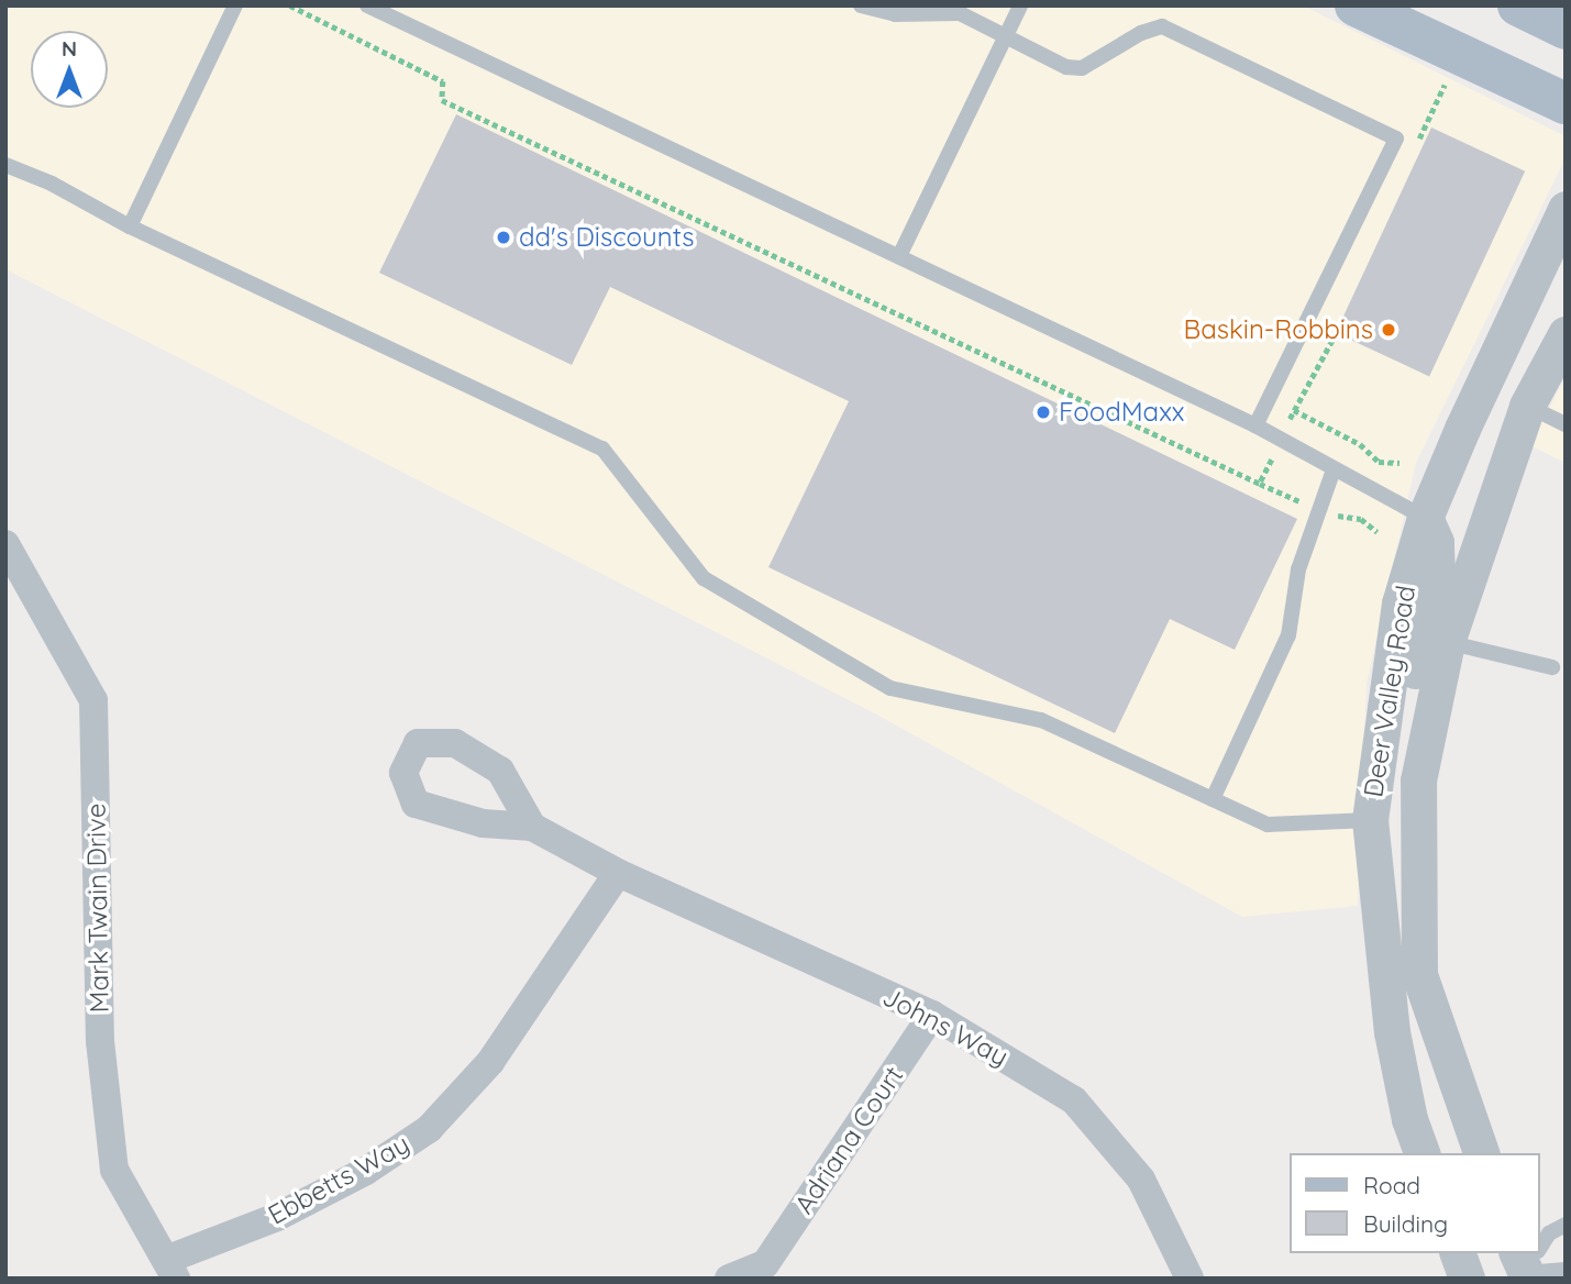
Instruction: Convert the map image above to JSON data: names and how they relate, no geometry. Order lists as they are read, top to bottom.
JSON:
{
  "streets": {
    "street": [
      "Deer Valley Road",
      "Mark Twain Drive",
      "Johns Way",
      "Adriana Court",
      "Ebbetts Way"
    ]
  },
  "crossings": [
    ["Mark Twain Drive", "Ebbetts Way"],
    ["Johns Way", "Adriana Court"],
    ["Johns Way", "Ebbetts Way"]
  ],
  "places": ["dd's Discounts", "Baskin-Robbins", "FoodMaxx"],
  "legend": ["Road", "Building"],
  "north": "top"
}
